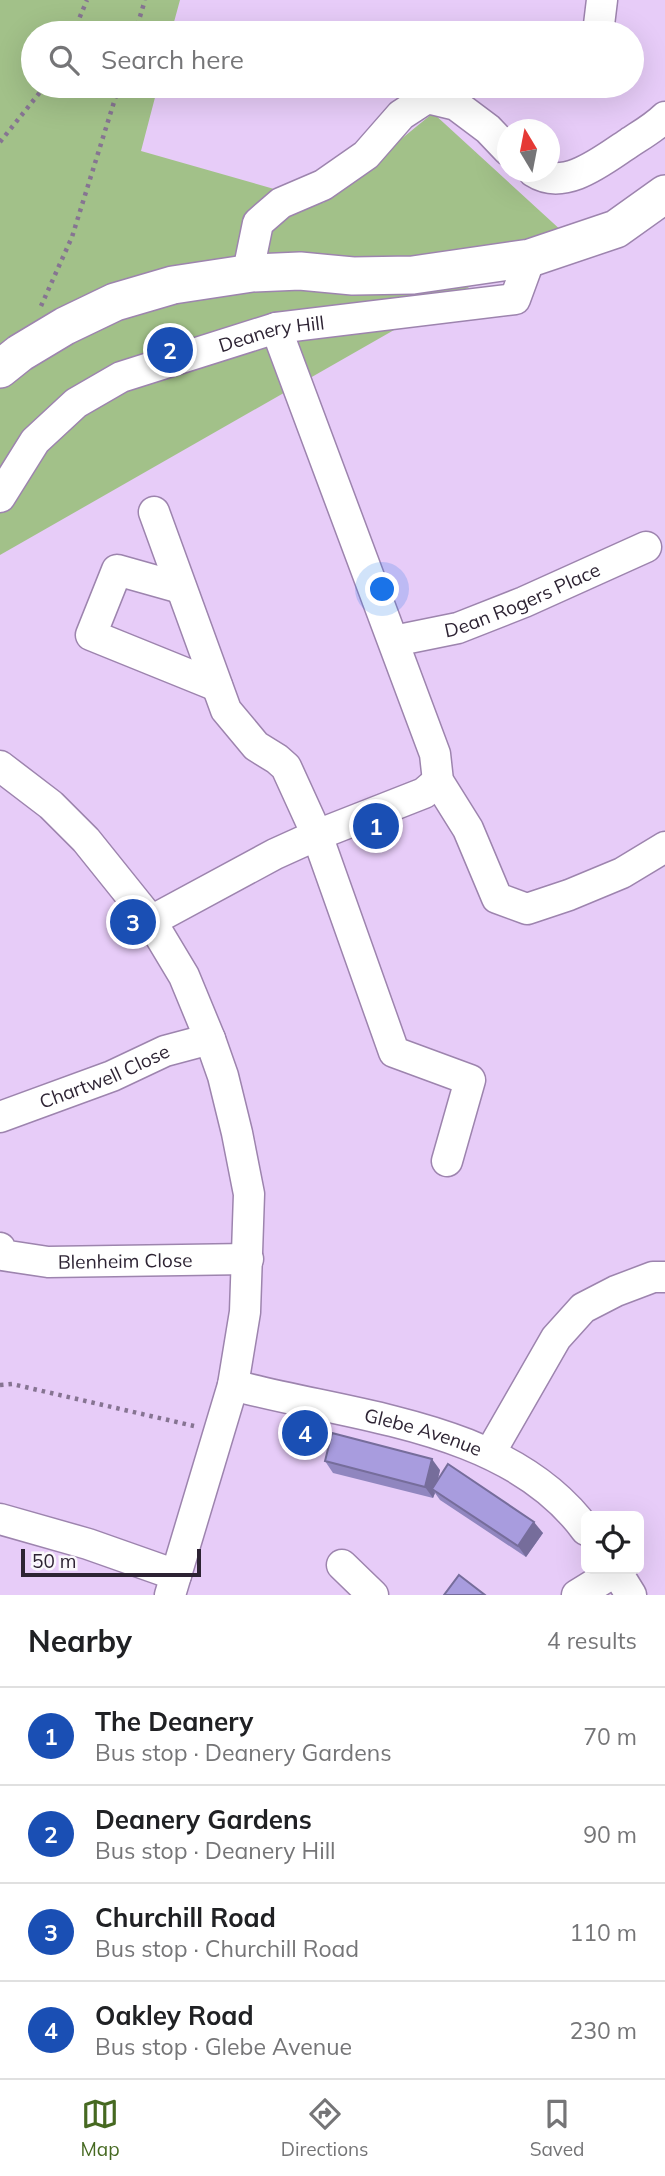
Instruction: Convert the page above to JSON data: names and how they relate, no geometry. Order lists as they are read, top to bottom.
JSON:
{
  "streets": {
    "street": [
      "Deanery Hill",
      "Dean Rogers Place",
      "Chartwell Close",
      "Blenheim Close",
      "Glebe Avenue"
    ]
  },
  "scale_bar": "50 m",
  "north": "top",
  "page": {
    "search": "Search here",
    "pins": [
      "2",
      "1",
      "3",
      "4"
    ],
    "scale": "50 m",
    "heading": ["Nearby", "4 results"],
    "list": [
      {
        "mark": "1",
        "name": "The Deanery",
        "note": "Bus stop · Deanery Gardens",
        "value": "70 m"
      },
      {
        "mark": "2",
        "name": "Deanery Gardens",
        "note": "Bus stop · Deanery Hill",
        "value": "90 m"
      },
      {
        "mark": "3",
        "name": "Churchill Road",
        "note": "Bus stop · Churchill Road",
        "value": "110 m"
      },
      {
        "mark": "4",
        "name": "Oakley Road",
        "note": "Bus stop · Glebe Avenue",
        "value": "230 m"
      }
    ],
    "nav": ["Map", "Directions", "Saved"]
  }
}
